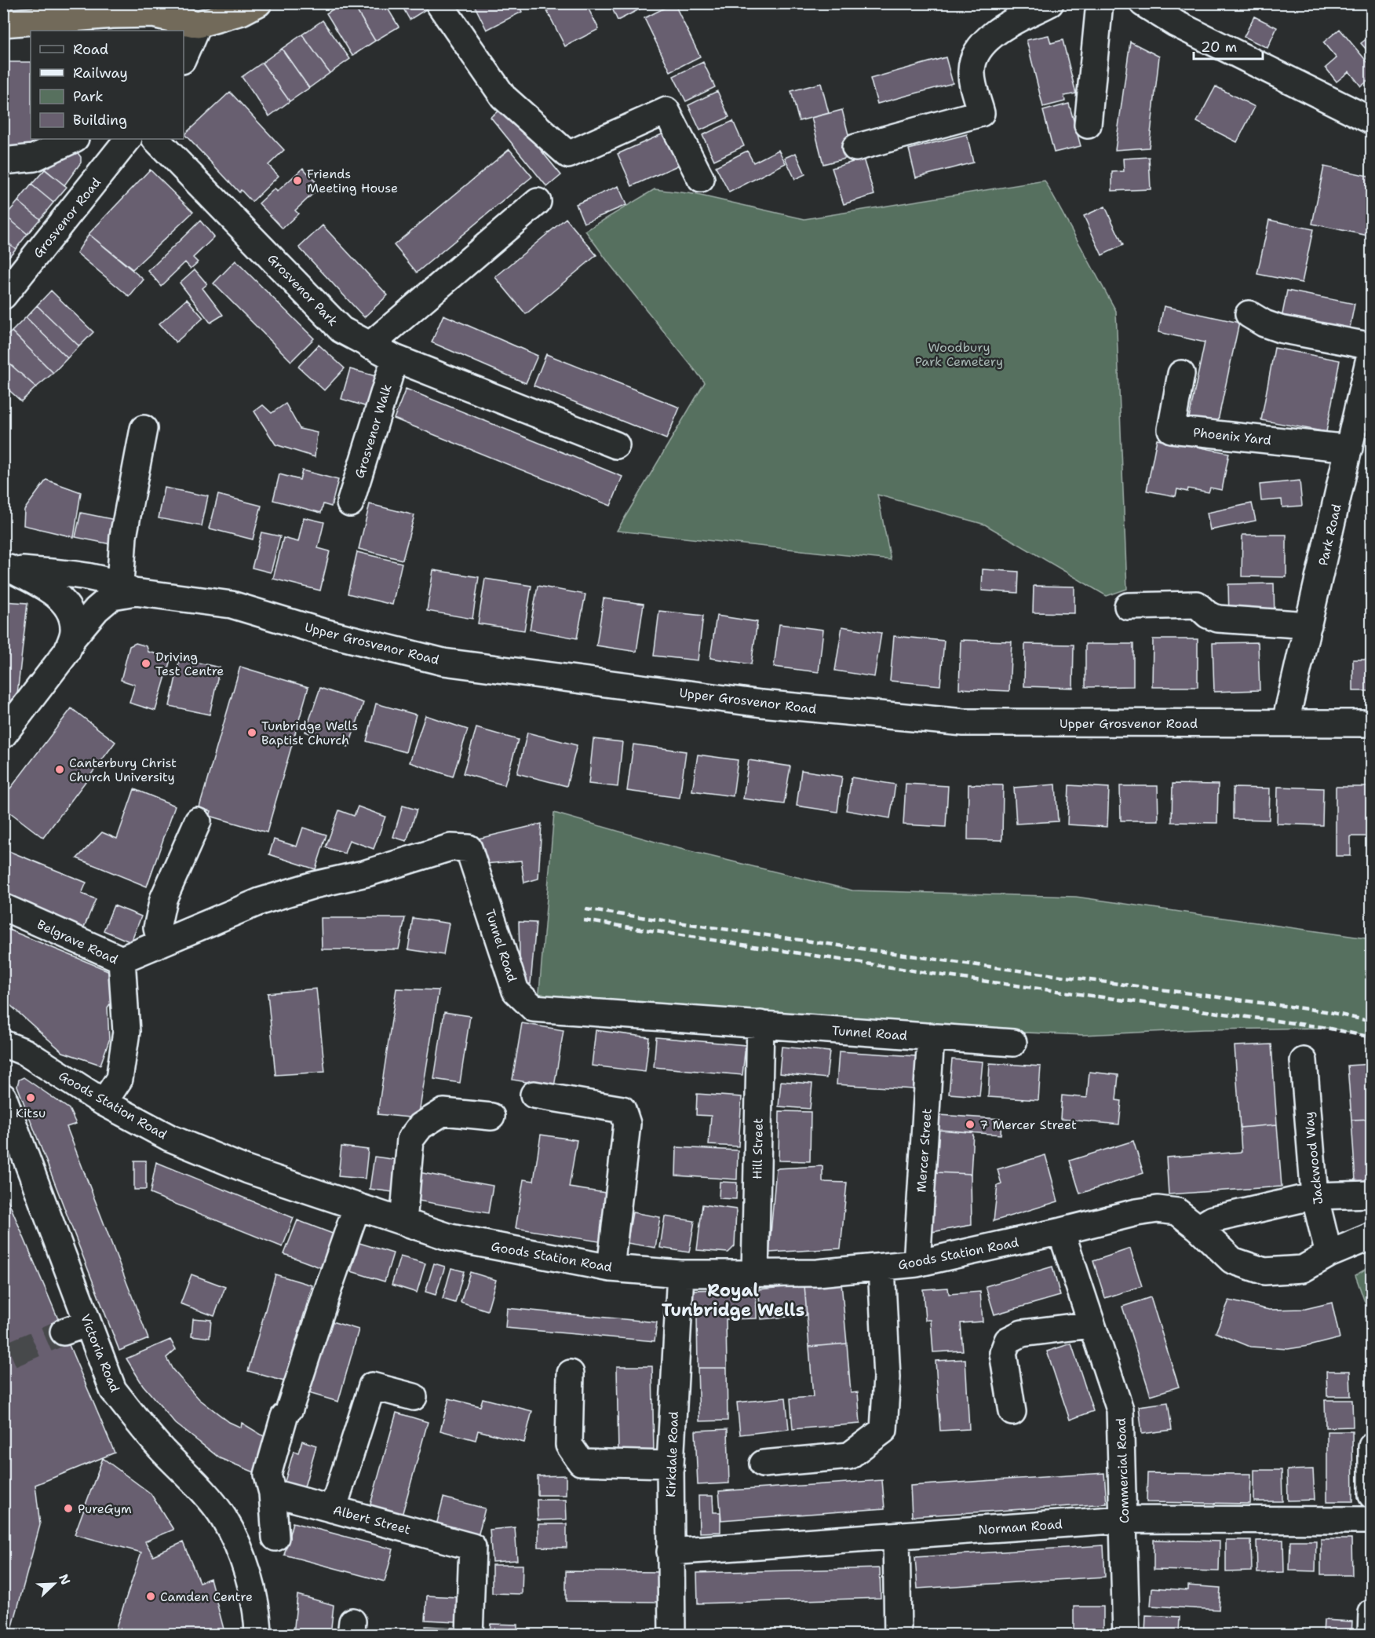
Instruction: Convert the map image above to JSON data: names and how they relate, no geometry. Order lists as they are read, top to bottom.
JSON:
{
  "streets": {
    "street": [
      "Grosvenor Road",
      "Grosvenor Park",
      "Grosvenor Walk",
      "Phoenix Yard",
      "Park Road",
      "Upper Grosvenor Road",
      "Belgrave Road",
      "Tunnel Road",
      "Goods Station Road",
      "Hill Street",
      "Mercer Street",
      "Jackwood Way",
      "Victoria Road",
      "Kirkdale Road",
      "Commercial Road",
      "Albert Street",
      "Norman Road"
    ]
  },
  "crossings": [
    ["Grosvenor Park", "Grosvenor Walk"],
    ["Phoenix Yard", "Park Road"],
    ["Park Road", "Upper Grosvenor Road"],
    ["Belgrave Road", "Tunnel Road"],
    ["Belgrave Road", "Goods Station Road"],
    ["Tunnel Road", "Hill Street"],
    ["Tunnel Road", "Mercer Street"],
    ["Goods Station Road", "Hill Street"],
    ["Goods Station Road", "Mercer Street"],
    ["Goods Station Road", "Kirkdale Road"],
    ["Goods Station Road", "Commercial Road"],
    ["Kirkdale Road", "Norman Road"],
    ["Commercial Road", "Norman Road"]
  ],
  "districts": ["Royal Tunbridge Wells"],
  "parks": ["Woodbury Park Cemetery"],
  "places": [
    "Friends Meeting House",
    "Driving Test Centre",
    "Tunbridge Wells Baptist Church",
    "Canterbury Christ Church University",
    "Kitsu",
    "7 Mercer Street",
    "PureGym",
    "Camden Centre"
  ],
  "legend": [
    "Road",
    "Railway",
    "Park",
    "Building"
  ],
  "scale_bar": "20 m",
  "north": "top right"
}
